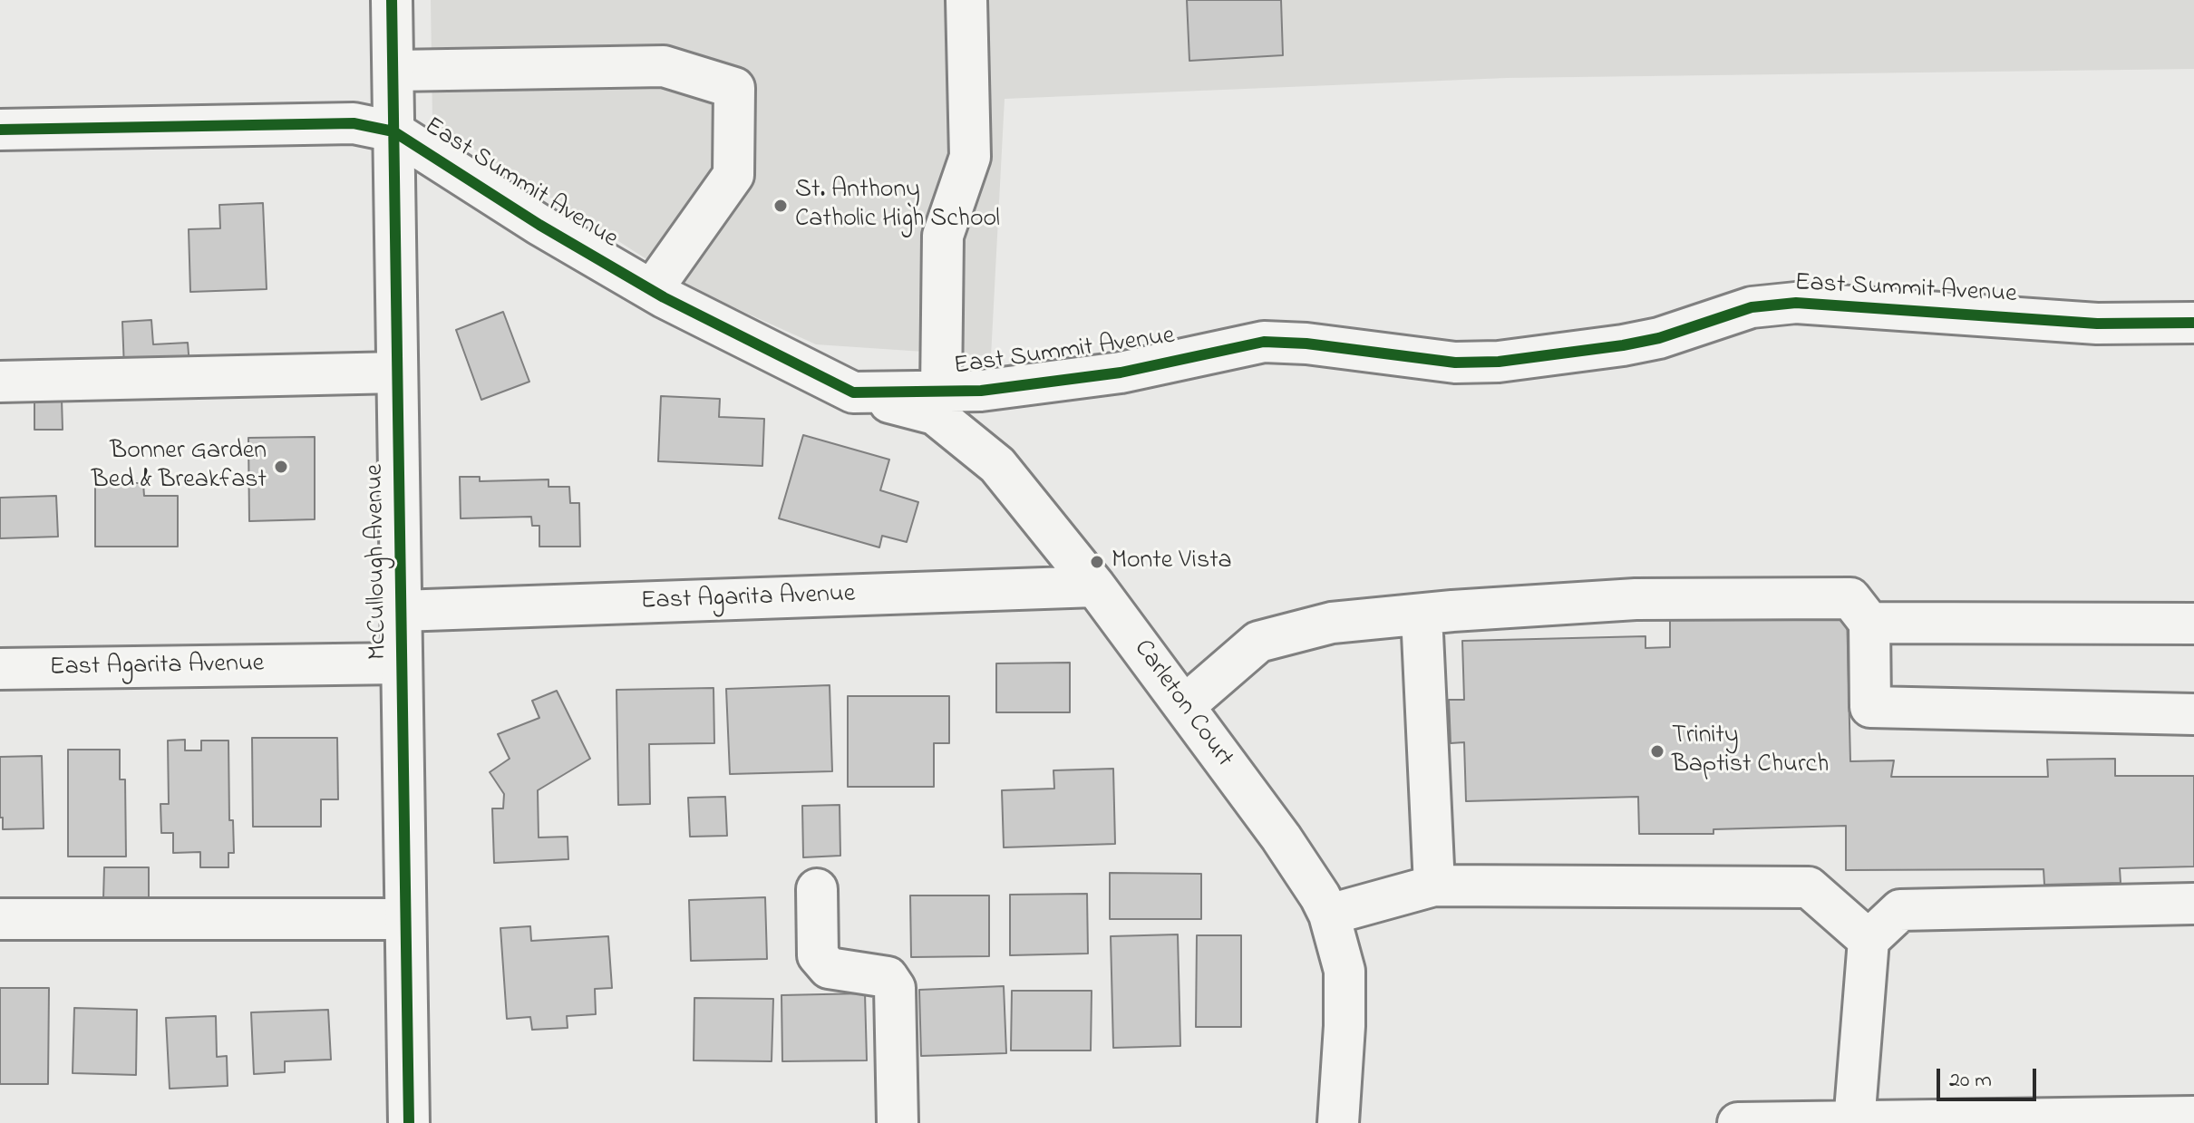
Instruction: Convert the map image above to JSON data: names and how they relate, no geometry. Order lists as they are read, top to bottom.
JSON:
{
  "streets": {
    "street": [
      "East Summit Avenue",
      "McCullough Avenue",
      "East Agarita Avenue",
      "Carleton Court"
    ]
  },
  "crossings": [
    ["East Summit Avenue", "McCullough Avenue"],
    ["East Summit Avenue", "Carleton Court"],
    ["McCullough Avenue", "East Agarita Avenue"],
    ["East Agarita Avenue", "Carleton Court"]
  ],
  "places": [
    "St. Anthony Catholic High School",
    "Bonner Garden Bed & Breakfast",
    "Monte Vista",
    "Trinity Baptist Church"
  ],
  "scale_bar": "20 m"
}
